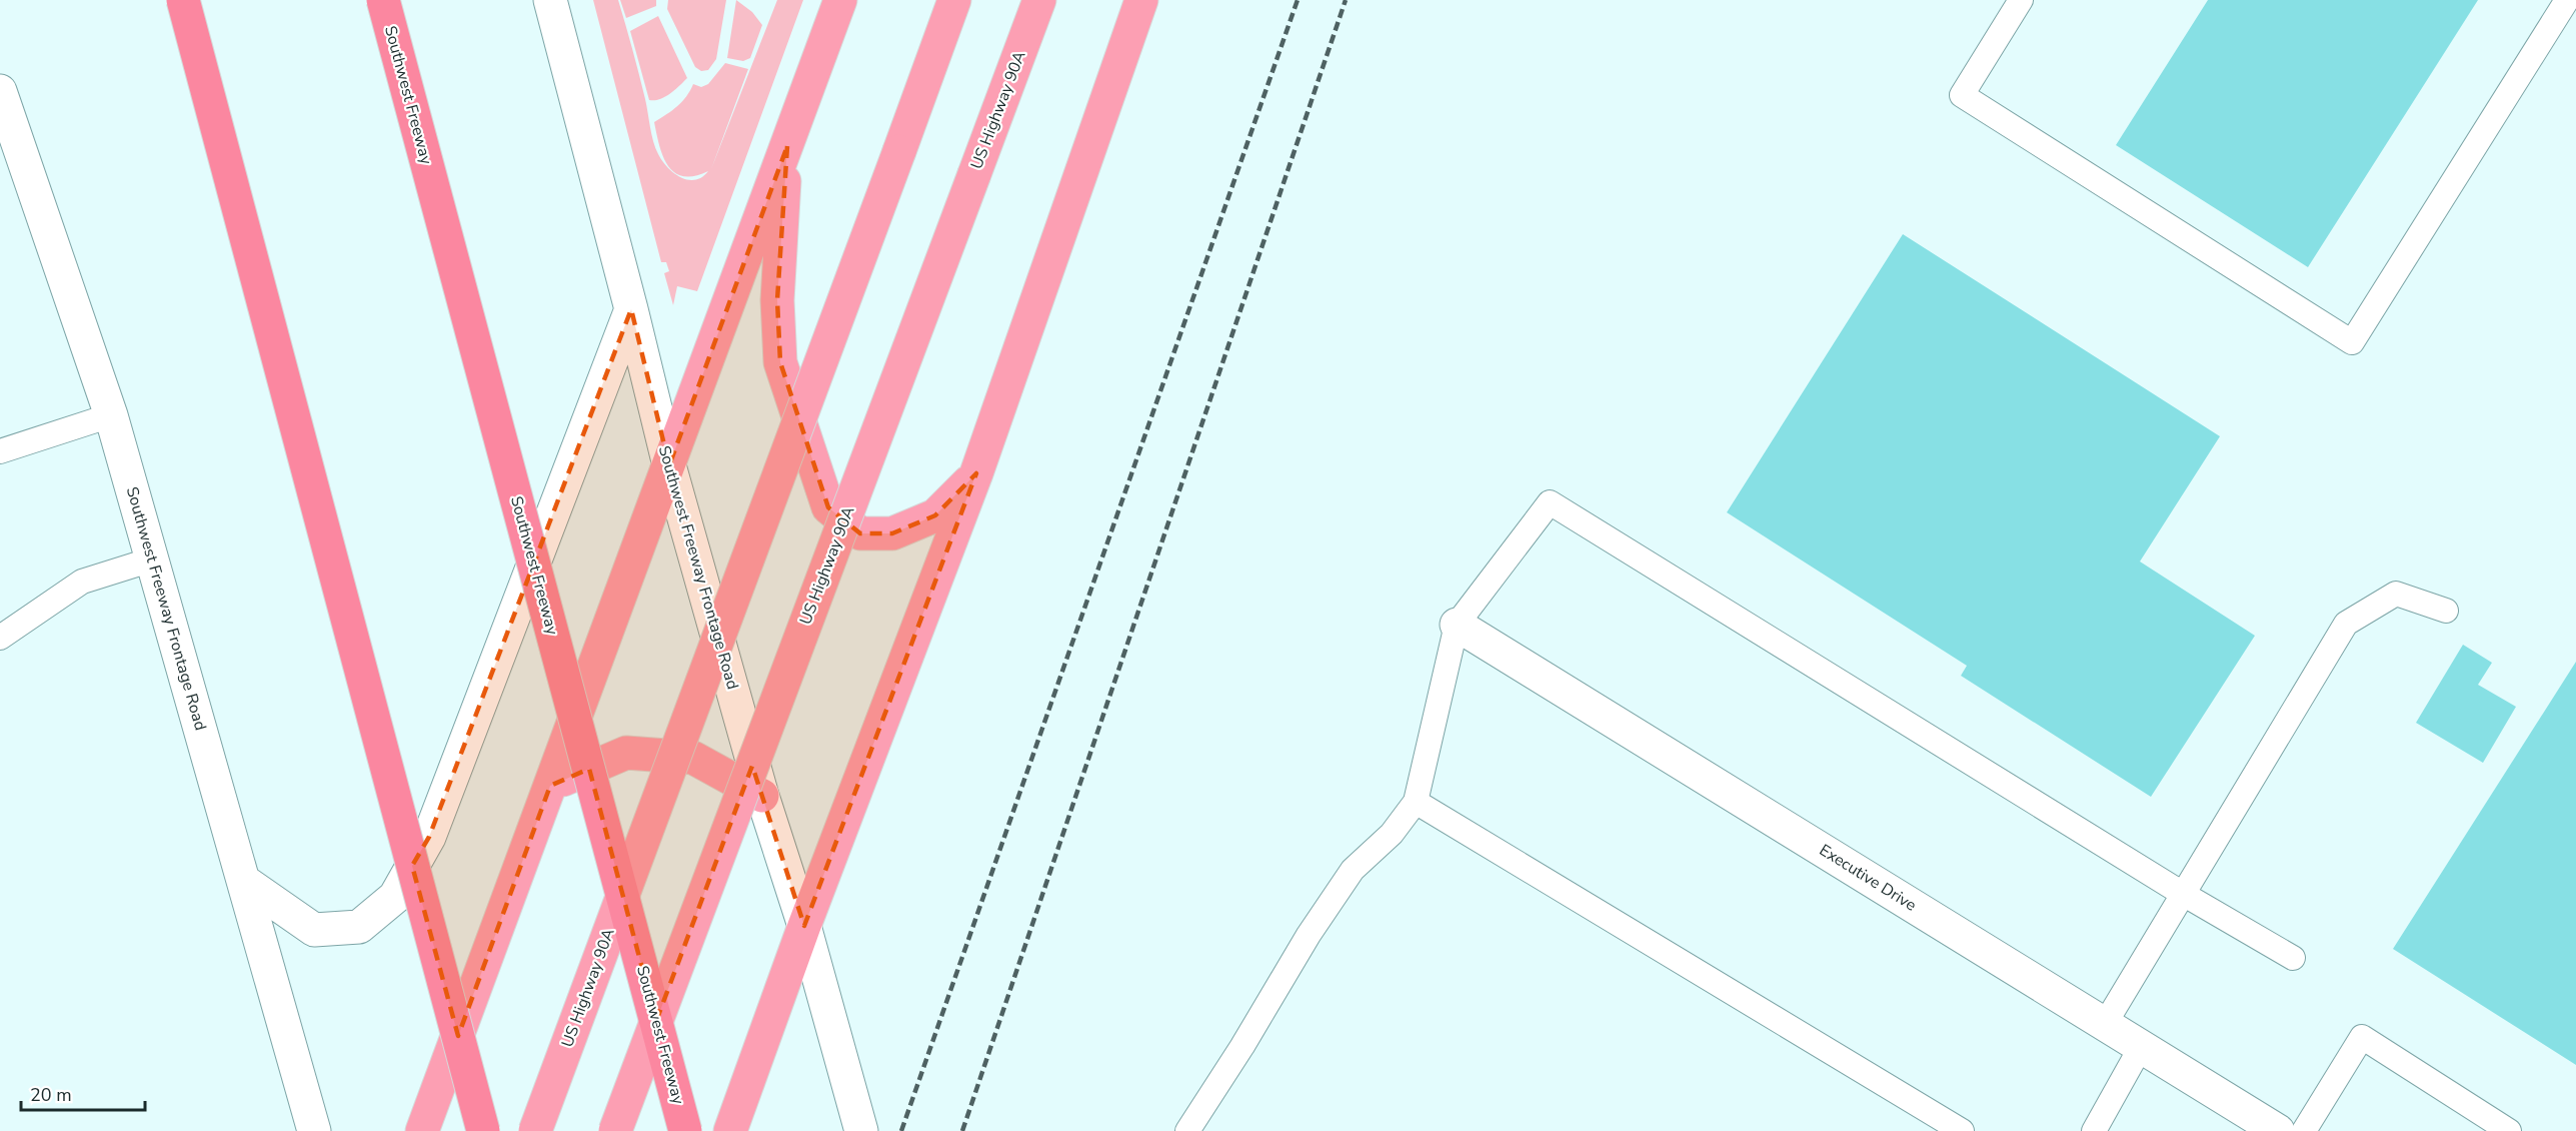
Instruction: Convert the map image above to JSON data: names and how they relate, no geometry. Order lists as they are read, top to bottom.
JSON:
{
  "streets": {
    "highway": ["Southwest Freeway", "US Highway 90A"],
    "main road": ["Southwest Freeway Frontage Road", "Executive Drive"]
  },
  "scale_bar": "20 m"
}
